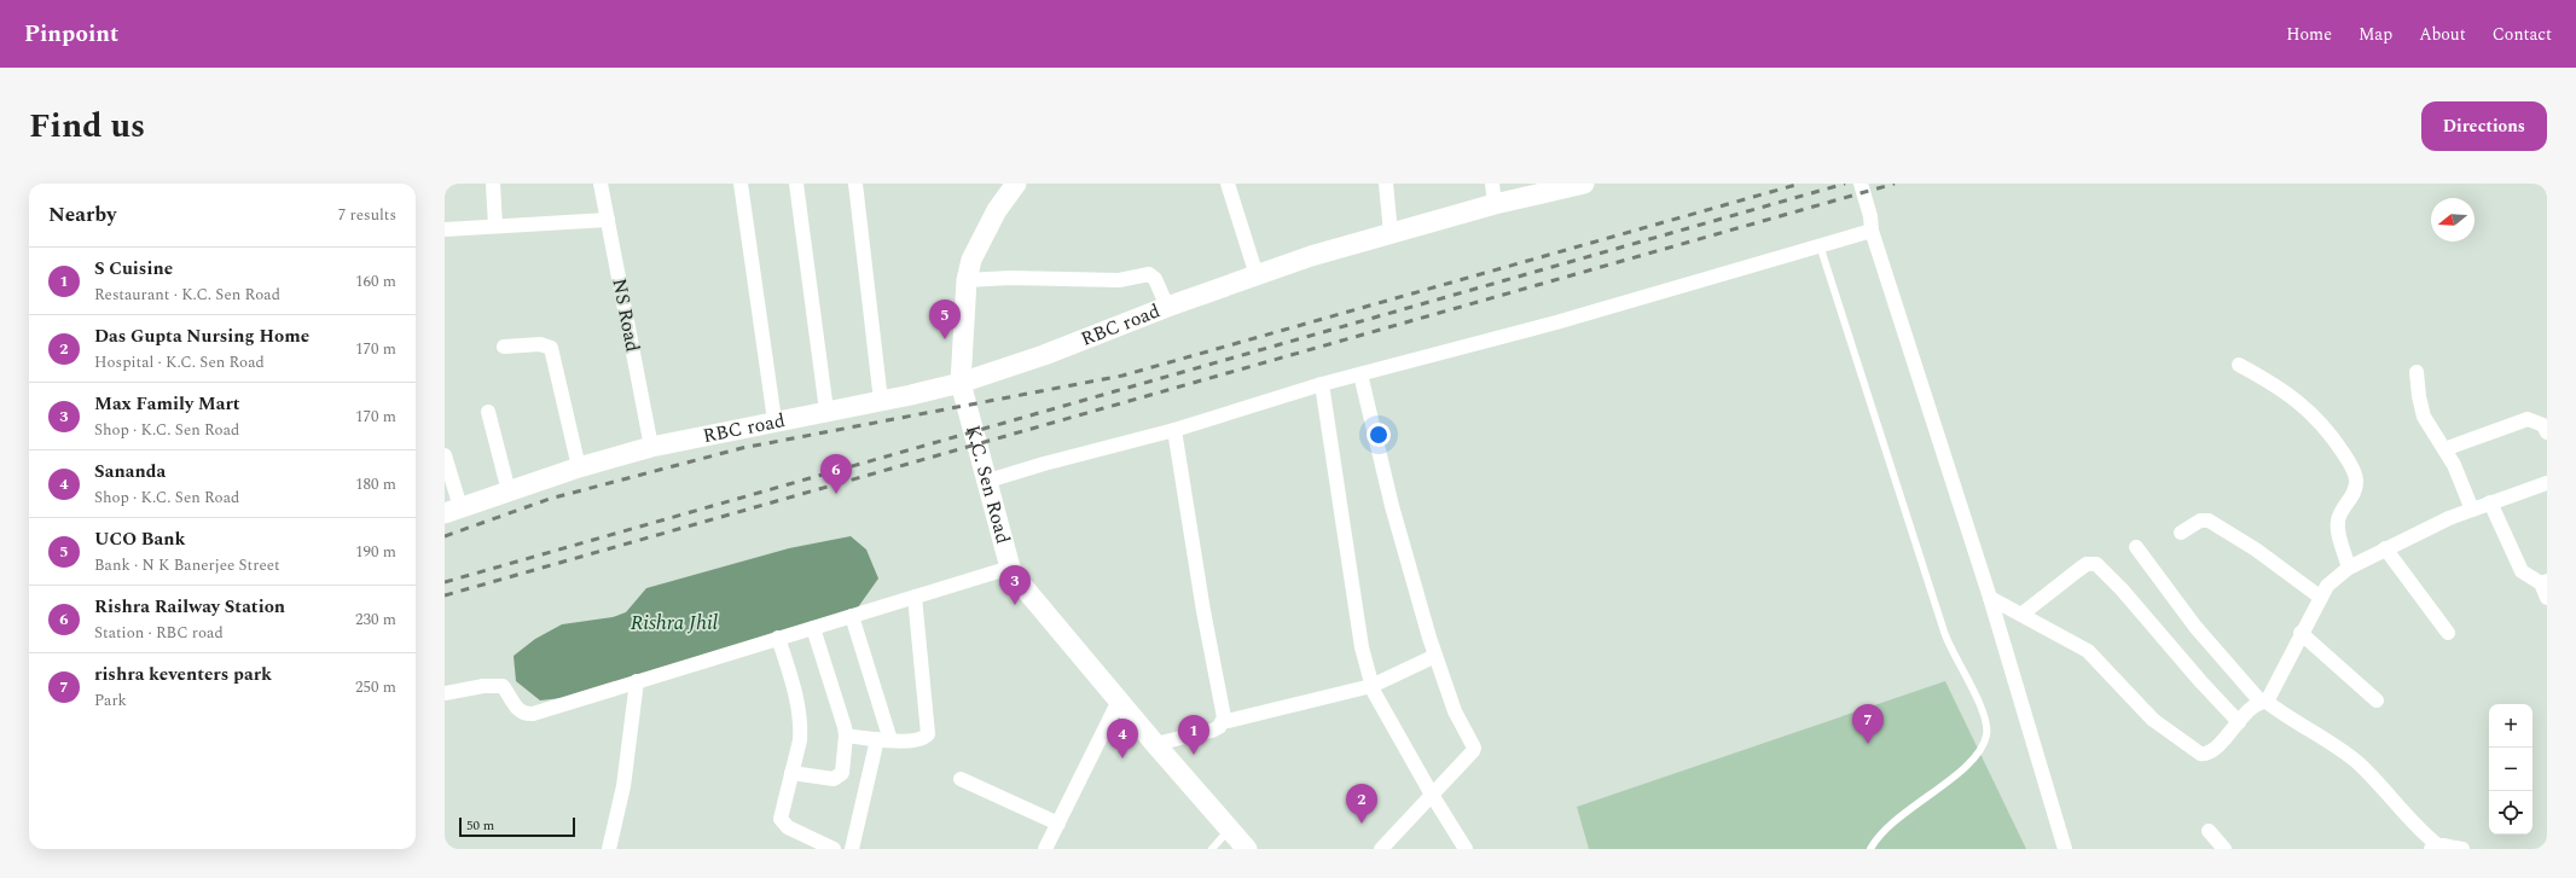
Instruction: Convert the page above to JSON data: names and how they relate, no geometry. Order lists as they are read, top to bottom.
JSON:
{
  "streets": {
    "street": ["NS Road", "RBC road", "K.C. Sen Road"]
  },
  "crossings": [
    ["NS Road", "RBC road"],
    ["RBC road", "K.C. Sen Road"]
  ],
  "water": ["Rishra Jhil"],
  "scale_bar": "50 m",
  "north": "left",
  "page": {
    "header": "Pinpoint",
    "nav": [
      "Home",
      "Map",
      "About",
      "Contact"
    ],
    "title": "Find us",
    "buttons": "Directions",
    "heading": ["Nearby", "7 results"],
    "list": [
      {
        "mark": "1",
        "name": "S Cuisine",
        "note": "Restaurant · K.C. Sen Road",
        "value": "160 m"
      },
      {
        "mark": "2",
        "name": "Das Gupta Nursing Home",
        "note": "Hospital · K.C. Sen Road",
        "value": "170 m"
      },
      {
        "mark": "3",
        "name": "Max Family Mart",
        "note": "Shop · K.C. Sen Road",
        "value": "170 m"
      },
      {
        "mark": "4",
        "name": "Sananda",
        "note": "Shop · K.C. Sen Road",
        "value": "180 m"
      },
      {
        "mark": "5",
        "name": "UCO Bank",
        "note": "Bank · N K Banerjee Street",
        "value": "190 m"
      },
      {
        "mark": "6",
        "name": "Rishra Railway Station",
        "note": "Station · RBC road",
        "value": "230 m"
      },
      {
        "mark": "7",
        "name": "rishra keventers park",
        "note": "Park",
        "value": "250 m"
      }
    ],
    "pins": [
      "5",
      "6",
      "3",
      "7",
      "1",
      "4",
      "2"
    ],
    "map_buttons": ["+", "−"],
    "scale": "50 m"
  }
}
